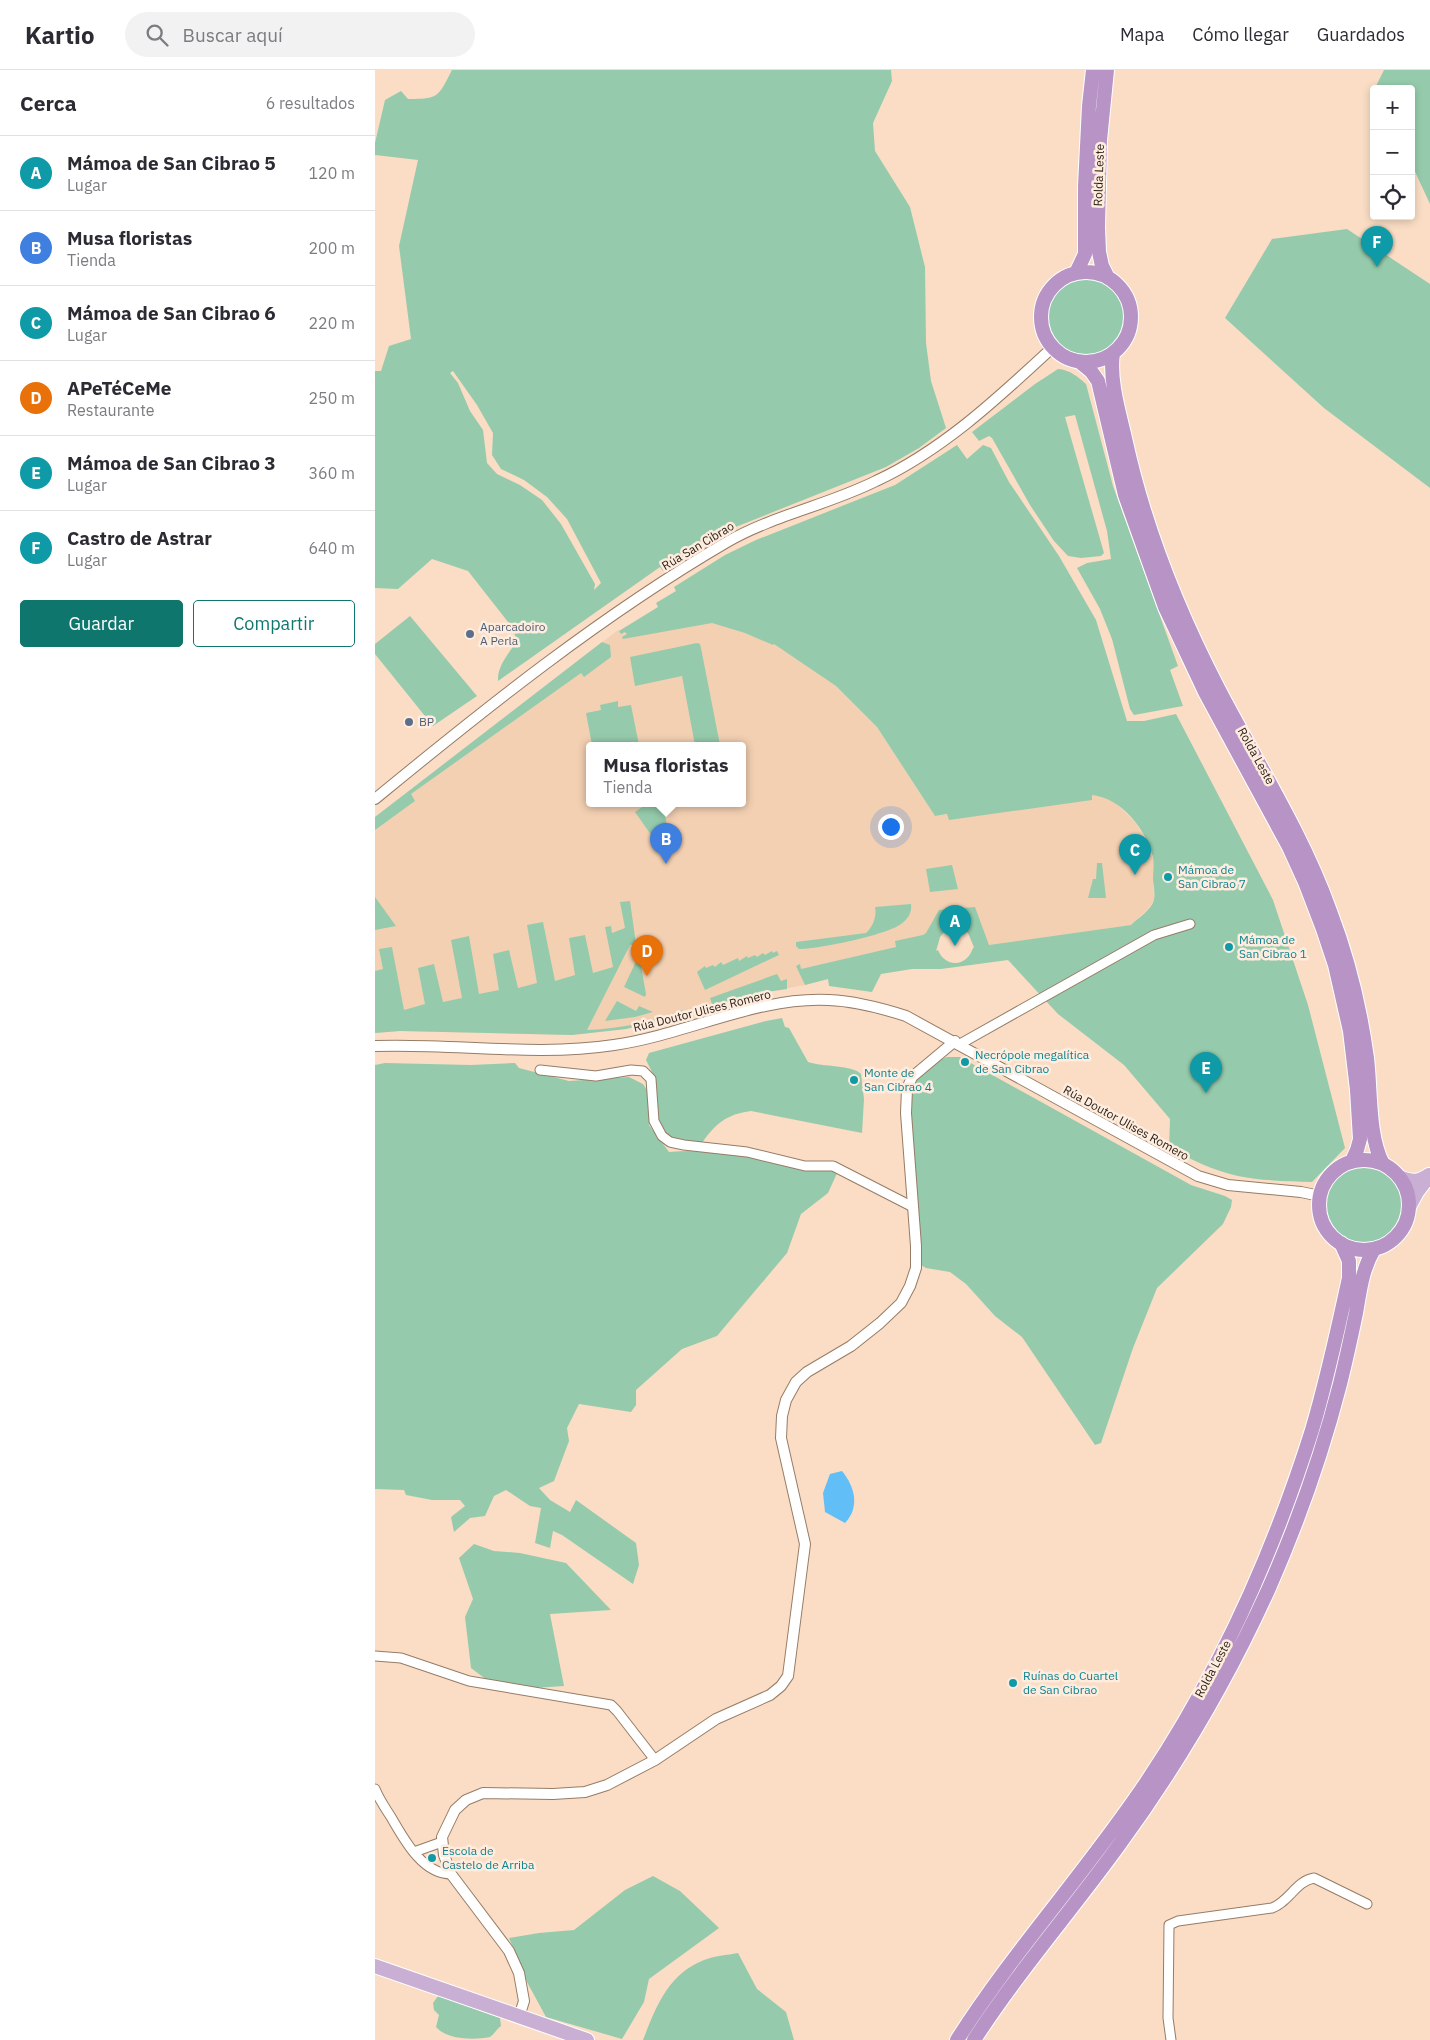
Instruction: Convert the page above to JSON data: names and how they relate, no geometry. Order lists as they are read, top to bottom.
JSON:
{
  "streets": {
    "highway": ["Rolda Leste"],
    "street": ["Rúa San Cibrao", "Rúa Doutor Ulises Romero"]
  },
  "crossings": [
    ["Rolda Leste", "Rúa San Cibrao"],
    ["Rolda Leste", "Rúa Doutor Ulises Romero"]
  ],
  "places": [
    "Aparcadoiro A Perla",
    "BP",
    "Mámoa de San Cibrao 7",
    "Mámoa de San Cibrao 1",
    "Necrópole megalítica de San Cibrao",
    "Monte de San Cibrao 4",
    "Ruínas do Cuartel de San Cibrao",
    "Escola de Castelo de Arriba"
  ],
  "page": {
    "header": "Kartio",
    "search": "Buscar aquí",
    "nav": ["Mapa", "Cómo llegar", "Guardados"],
    "heading": ["Cerca", "6 resultados"],
    "map_buttons": ["+", "−"],
    "list": [
      {
        "mark": "A",
        "name": "Mámoa de San Cibrao 5",
        "note": "Lugar",
        "value": "120 m"
      },
      {
        "mark": "B",
        "name": "Musa floristas",
        "note": "Tienda",
        "value": "200 m"
      },
      {
        "mark": "C",
        "name": "Mámoa de San Cibrao 6",
        "note": "Lugar",
        "value": "220 m"
      },
      {
        "mark": "D",
        "name": "APeTéCeMe",
        "note": "Restaurante",
        "value": "250 m"
      },
      {
        "mark": "E",
        "name": "Mámoa de San Cibrao 3",
        "note": "Lugar",
        "value": "360 m"
      },
      {
        "mark": "F",
        "name": "Castro de Astrar",
        "note": "Lugar",
        "value": "640 m"
      }
    ],
    "pins": [
      "F",
      "B",
      "C",
      "A",
      "D",
      "E"
    ],
    "buttons": ["Guardar", "Compartir"],
    "popup": ["Musa floristas", "Tienda"]
  }
}
